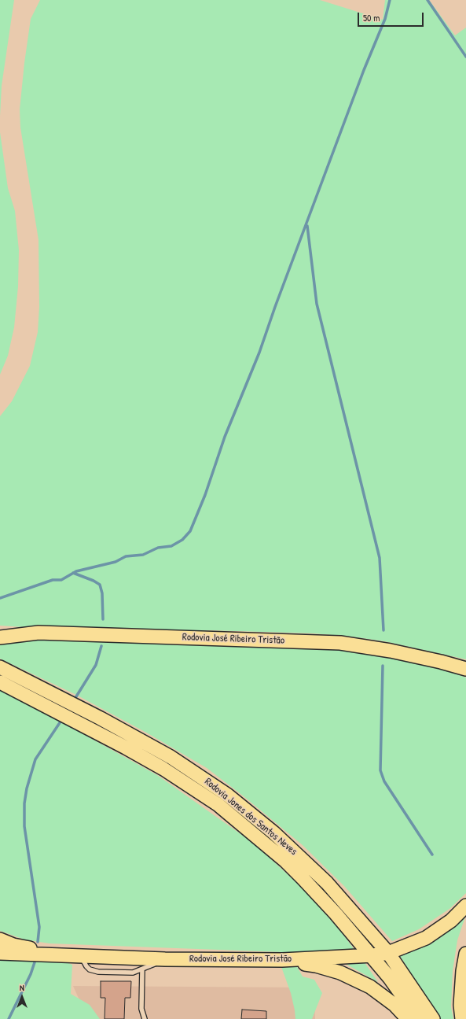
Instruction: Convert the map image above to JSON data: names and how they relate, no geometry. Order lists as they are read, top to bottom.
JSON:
{
  "streets": {
    "main road": ["Rodovia José Ribeiro Tristão", "Rodovia Jones dos Santos Neves"]
  },
  "crossings": [
    ["Rodovia José Ribeiro Tristão", "Rodovia Jones dos Santos Neves"]
  ],
  "scale_bar": "50 m",
  "north": "top"
}
